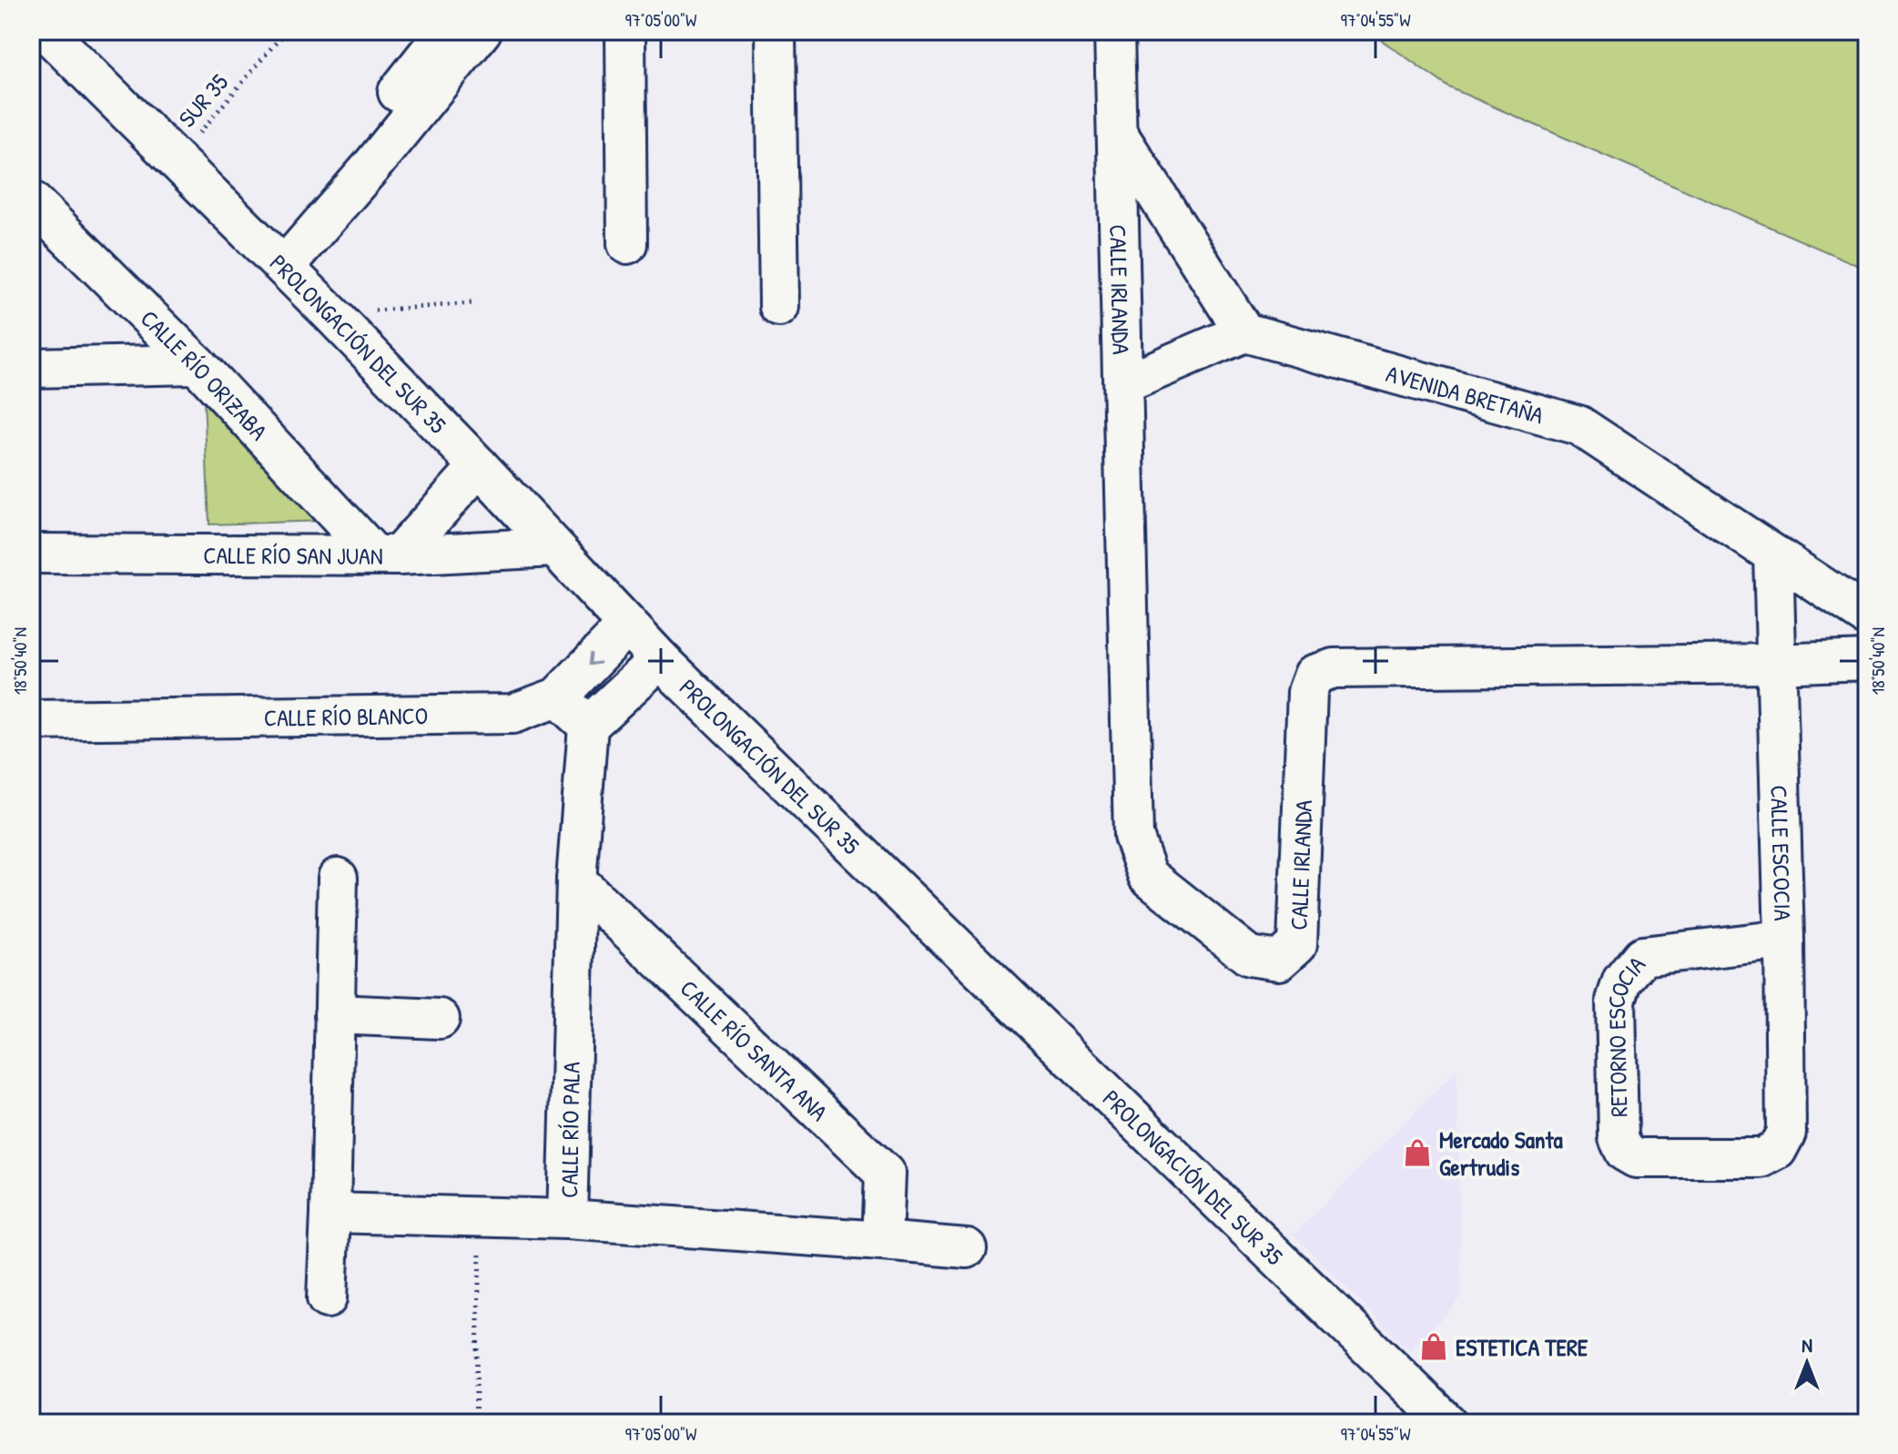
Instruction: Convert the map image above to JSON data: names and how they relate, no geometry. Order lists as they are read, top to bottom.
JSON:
{
  "streets": {
    "street": [
      "CALLE IRLANDA",
      "PROLONGACIÓN DEL SUR 35",
      "CALLE RÍO ORIZABA",
      "AVENIDA BRETAÑA",
      "CALLE RÍO SAN JUAN",
      "CALLE RÍO BLANCO",
      "CALLE ESCOCIA",
      "RETORNO ESCOCIA",
      "CALLE RÍO SANTA ANA",
      "CALLE RÍO PALA"
    ],
    "path": ["SUR 35"]
  },
  "crossings": [
    ["SUR 35", "PROLONGACIÓN DEL SUR 35"],
    ["CALLE IRLANDA", "CALLE ESCOCIA"],
    ["PROLONGACIÓN DEL SUR 35", "CALLE RÍO SAN JUAN"],
    ["PROLONGACIÓN DEL SUR 35", "CALLE RÍO BLANCO"],
    ["CALLE RÍO ORIZABA", "CALLE RÍO SAN JUAN"],
    ["AVENIDA BRETAÑA", "CALLE ESCOCIA"],
    ["CALLE ESCOCIA", "RETORNO ESCOCIA"],
    ["CALLE RÍO SANTA ANA", "CALLE RÍO PALA"]
  ],
  "places": {
    "shop": ["Mercado Santa Gertrudis", "ESTETICA TERE"]
  },
  "north": "top",
  "coordinates": ["97°05'00\"W", "97°04'55\"W", "18°50'40\"N"]
}
